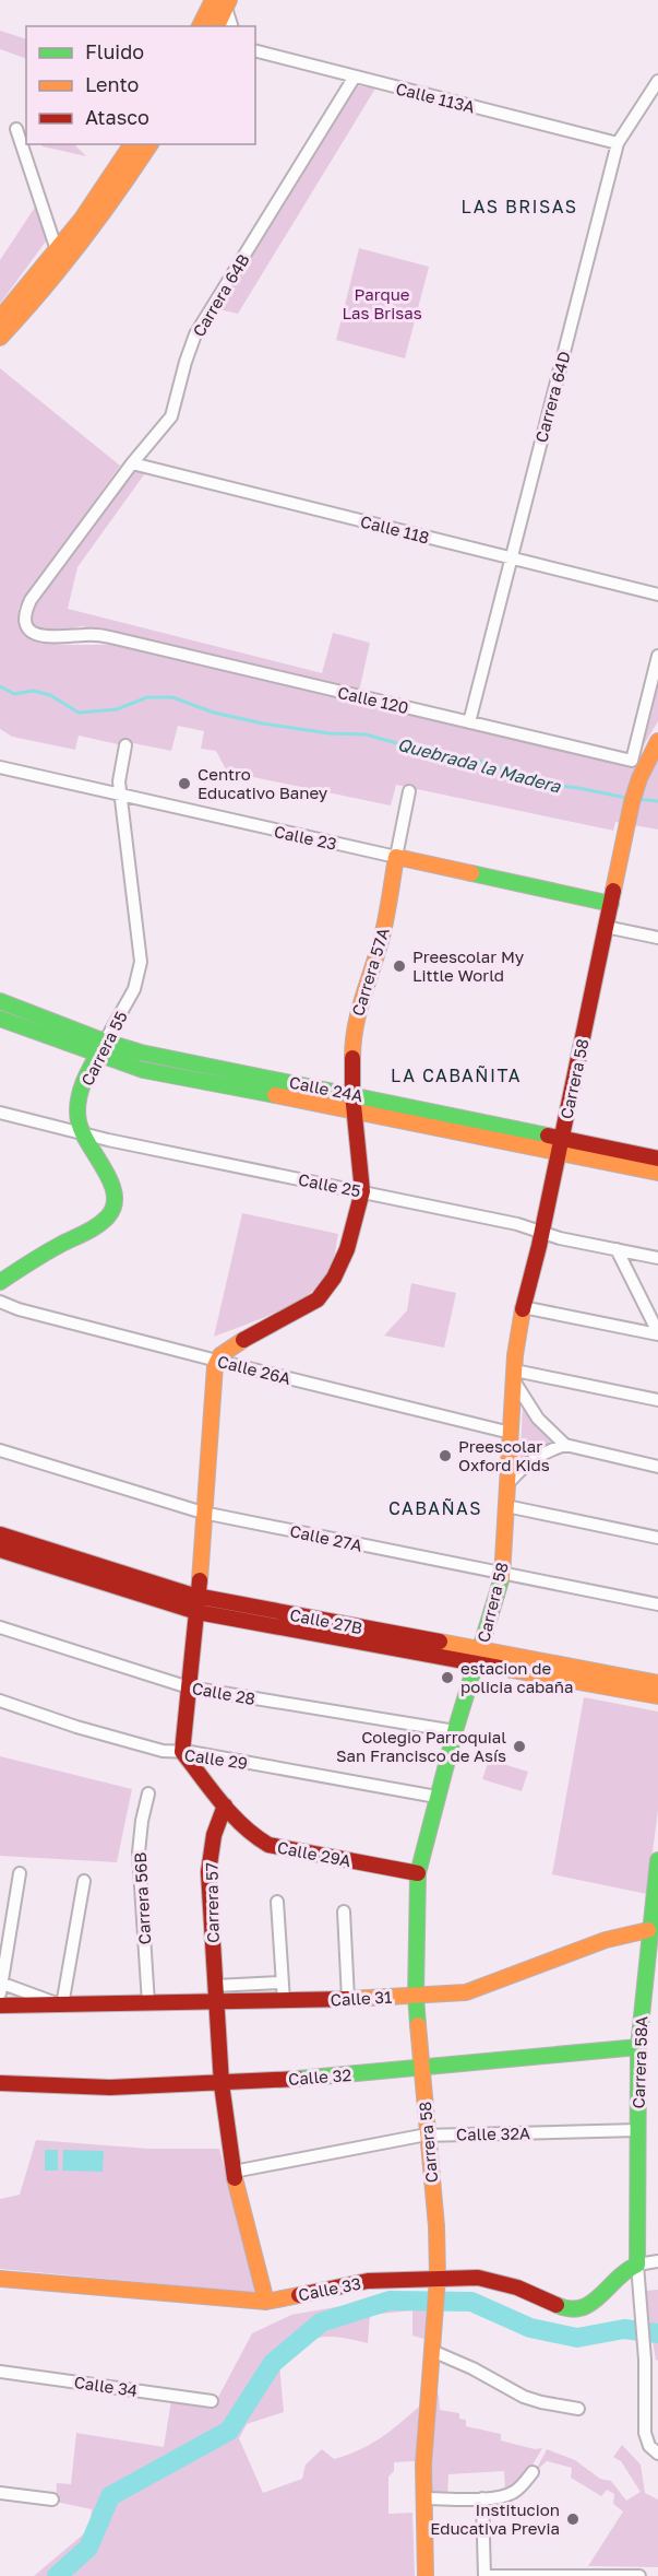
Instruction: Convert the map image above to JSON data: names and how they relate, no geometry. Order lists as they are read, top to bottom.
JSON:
{
  "streets": {
    "main road": [
      "Calle 23",
      "Carrera 57A",
      "Carrera 55",
      "Carrera 58",
      "Calle 24A",
      "Calle 27B",
      "Calle 29A",
      "Carrera 57",
      "Calle 31",
      "Carrera 58A",
      "Calle 32",
      "Calle 33"
    ],
    "street": [
      "Calle 113A",
      "Carrera 64B",
      "Carrera 64D",
      "Calle 118",
      "Calle 120",
      "Calle 25",
      "Calle 26A",
      "Calle 27A",
      "Calle 28",
      "Calle 29",
      "Carrera 56B",
      "Calle 32A",
      "Calle 34"
    ]
  },
  "crossings": [
    ["Calle 113A", "Carrera 64B"],
    ["Calle 113A", "Carrera 64D"],
    ["Carrera 64B", "Calle 118"],
    ["Carrera 64B", "Calle 120"],
    ["Carrera 64D", "Calle 118"],
    ["Carrera 64D", "Calle 120"],
    ["Calle 23", "Carrera 57A"],
    ["Calle 23", "Carrera 55"],
    ["Calle 23", "Carrera 58"],
    ["Carrera 57A", "Calle 24A"],
    ["Carrera 57A", "Calle 25"],
    ["Carrera 57A", "Calle 26A"],
    ["Carrera 55", "Calle 24A"],
    ["Carrera 55", "Calle 25"],
    ["Carrera 58", "Calle 24A"],
    ["Carrera 58", "Calle 25"],
    ["Carrera 58", "Calle 26A"],
    ["Carrera 58", "Calle 27A"],
    ["Carrera 58", "Calle 27B"],
    ["Carrera 58", "Calle 28"],
    ["Carrera 58", "Calle 29"],
    ["Carrera 58", "Calle 29A"],
    ["Carrera 58", "Calle 31"],
    ["Carrera 58", "Calle 32"],
    ["Carrera 58", "Calle 32A"],
    ["Carrera 58", "Calle 33"],
    ["Calle 29A", "Carrera 57"],
    ["Carrera 56B", "Calle 31"],
    ["Carrera 57", "Calle 31"],
    ["Carrera 57", "Calle 32"],
    ["Carrera 57", "Calle 32A"],
    ["Carrera 57", "Calle 33"],
    ["Calle 31", "Carrera 58A"],
    ["Carrera 58A", "Calle 32"],
    ["Carrera 58A", "Calle 32A"],
    ["Carrera 58A", "Calle 33"]
  ],
  "districts": ["LAS BRISAS", "LA CABAÑITA", "CABAÑAS"],
  "water": ["Quebrada la Madera"],
  "parks": ["Parque Las Brisas"],
  "places": [
    "Centro Educativo Baney",
    "Preescolar My Little World",
    "Preescolar Oxford Kids",
    "estacion de policia cabaña",
    "Colegio Parroquial San Francisco de Asís",
    "Institucion Educativa Previa"
  ],
  "legend": ["Fluido", "Lento", "Atasco"]
}
